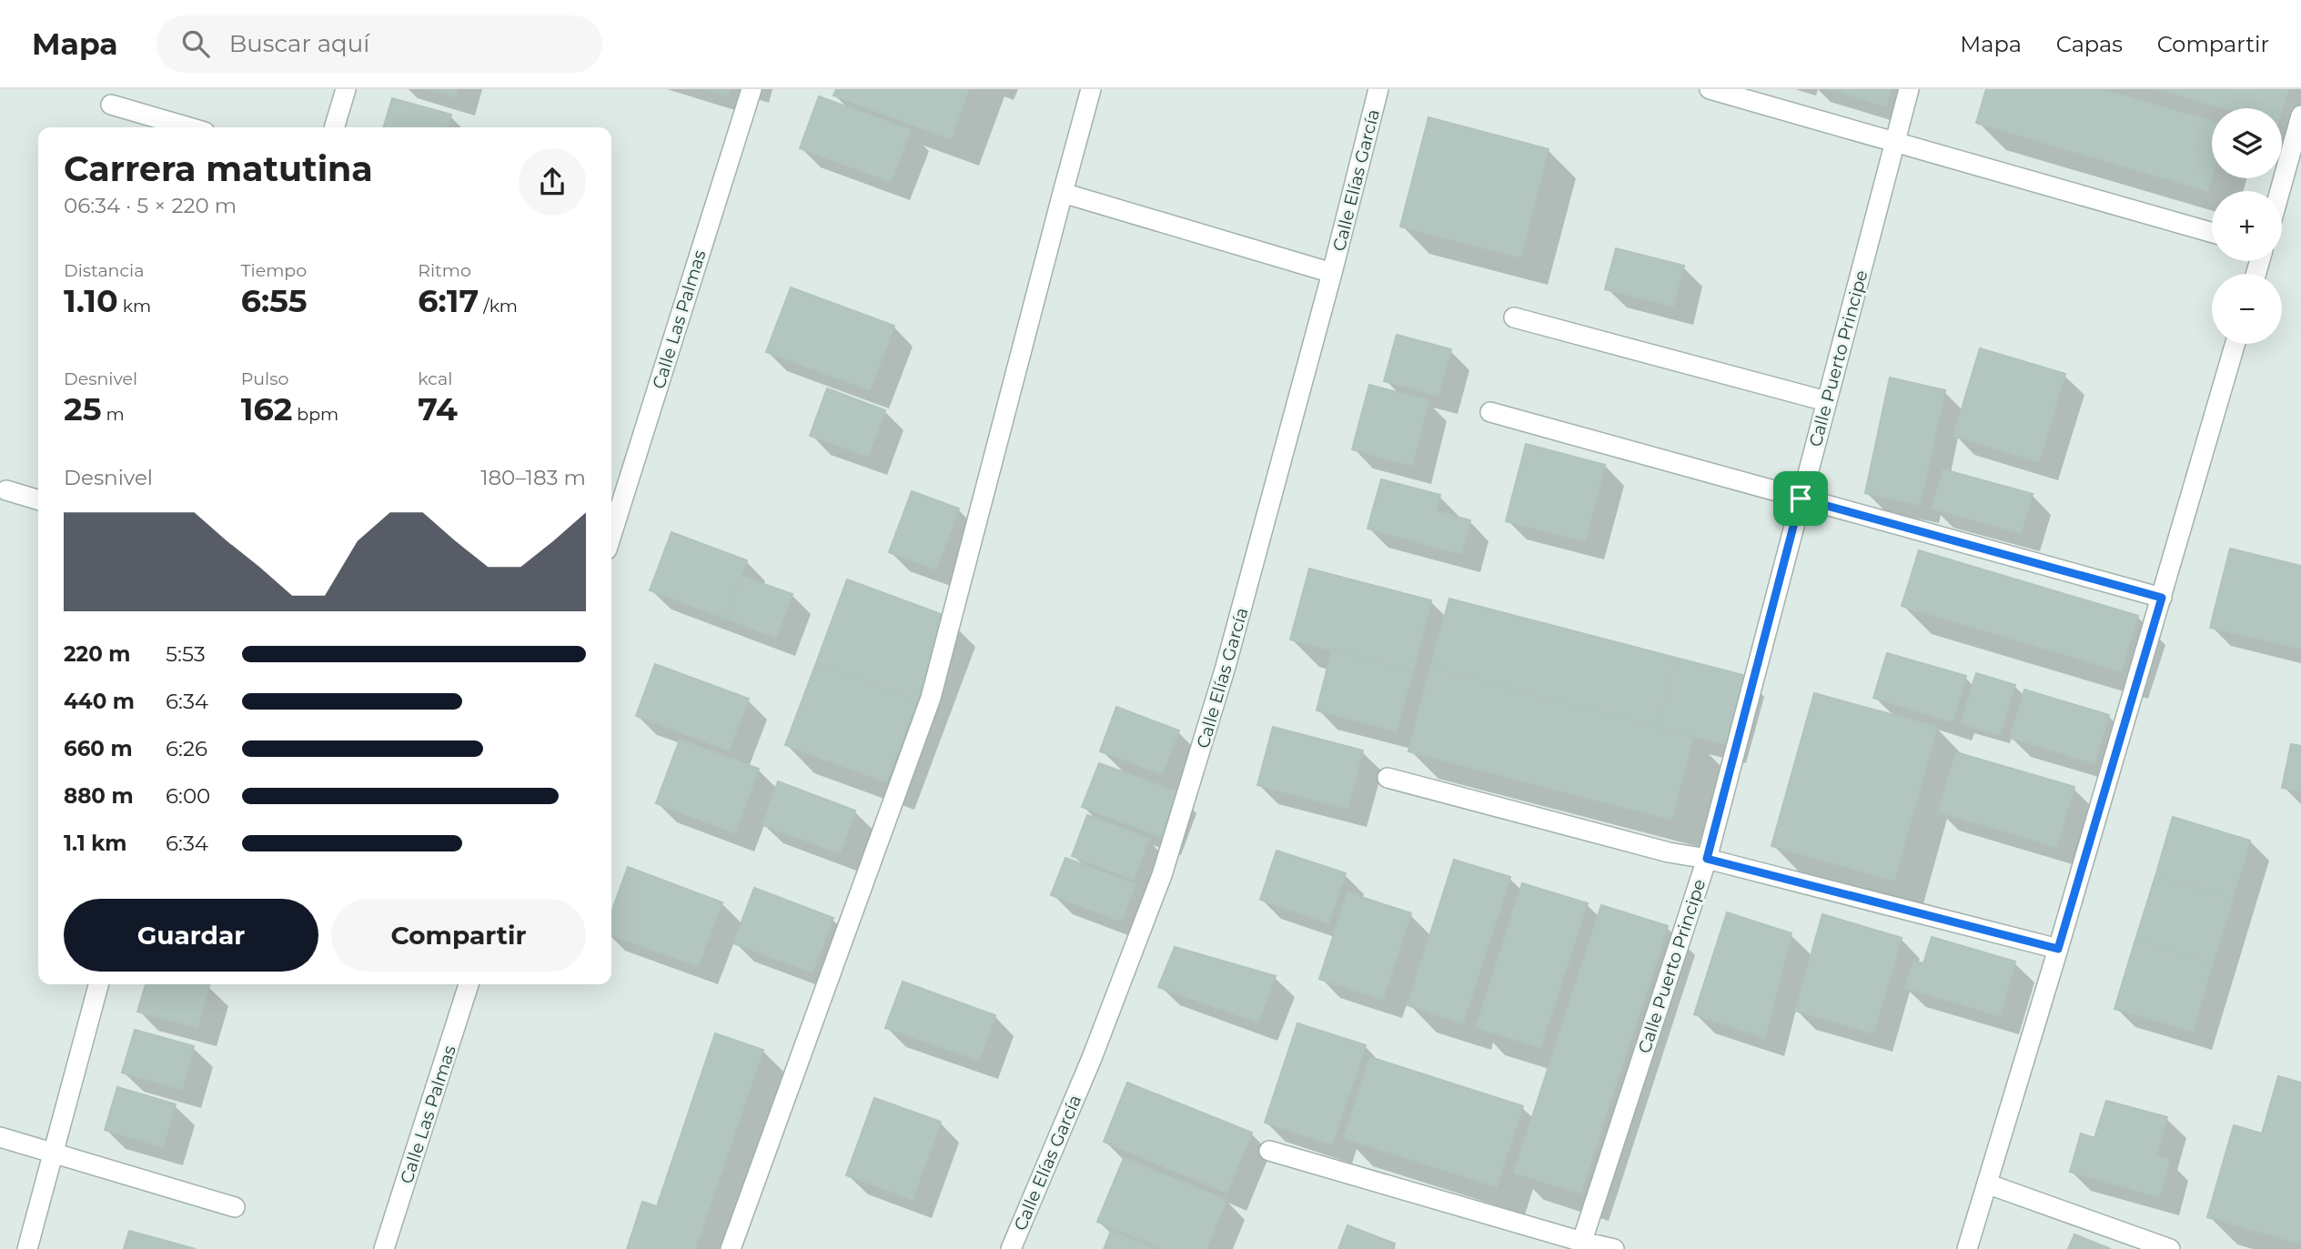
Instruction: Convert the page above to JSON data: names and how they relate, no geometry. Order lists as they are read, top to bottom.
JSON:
{
  "streets": {
    "street": ["Calle Elías García", "Calle Las Palmas", "Calle Puerto Principe"]
  },
  "page": {
    "header": "Mapa",
    "search": "Buscar aquí",
    "nav": ["Mapa", "Capas", "Compartir"],
    "map_buttons": ["+", "−"],
    "heading": ["Carrera matutina", "06:34 · 5 × 220 m"],
    "stats": [
      ["Distancia", "1.10 km"],
      ["Tiempo", "6:55"],
      ["Ritmo", "6:17 /km"],
      ["Desnivel", "25 m"],
      ["Pulso", "162 bpm"],
      ["kcal", "74"]
    ],
    "chart": ["Desnivel", "180–183 m"],
    "list": [
      {
        "name": "220 m",
        "note": "5:53"
      },
      {
        "name": "440 m",
        "note": "6:34"
      },
      {
        "name": "660 m",
        "note": "6:26"
      },
      {
        "name": "880 m",
        "note": "6:00"
      },
      {
        "name": "1.1 km",
        "note": "6:34"
      }
    ],
    "buttons": ["Guardar", "Compartir"]
  }
}
